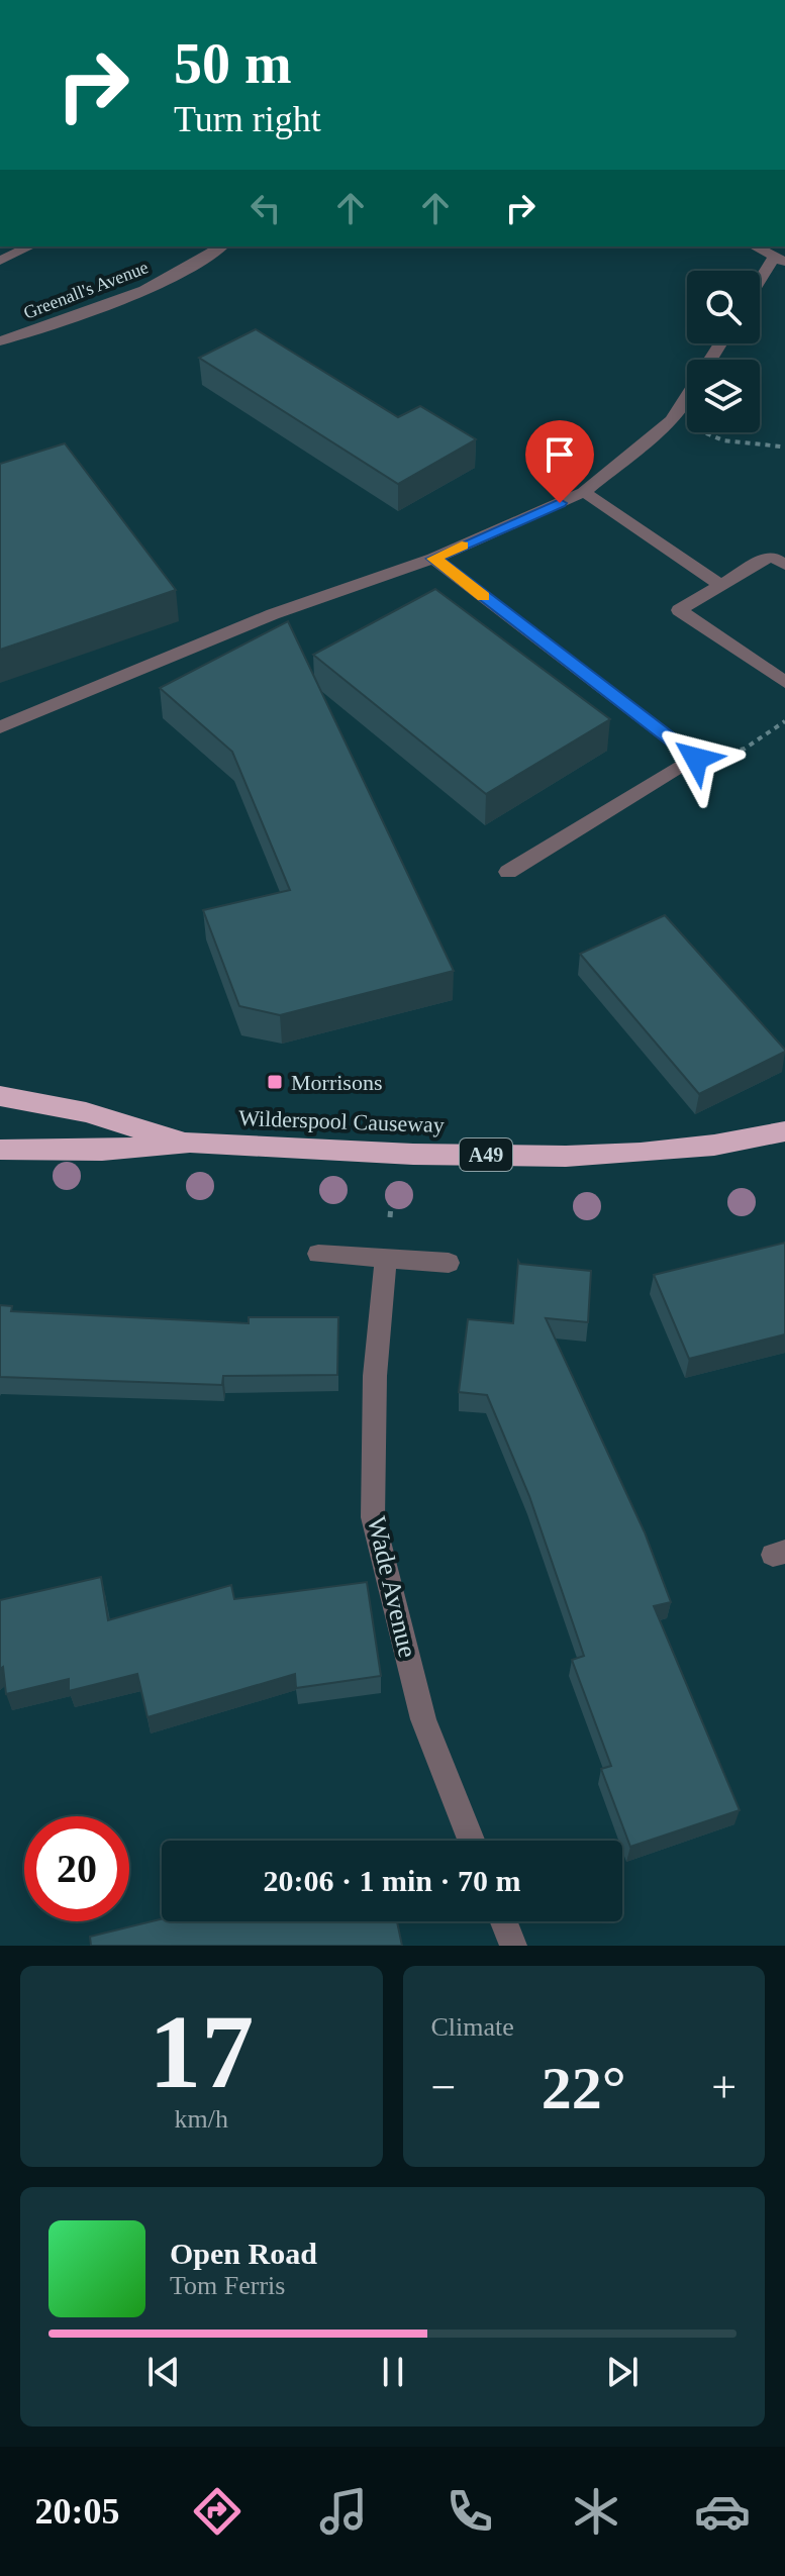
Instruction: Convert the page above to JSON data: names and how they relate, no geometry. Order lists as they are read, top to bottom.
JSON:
{
  "streets": {
    "highway": ["Wilderspool Causeway", "A49"],
    "street": ["Greenall's Avenue", "Wade Avenue"]
  },
  "places": {
    "transit": ["Morrisons"]
  },
  "page": {
    "turn": ["50 m", "Turn right"],
    "limit": "20",
    "trip": "20:06 · 1 min · 70 m",
    "tile": [
      ["17", "km/h"],
      "Climate"
    ],
    "heat": ["−", "22°", "+"],
    "song": ["Open Road", "Tom Ferris"],
    "tabs": "20:05"
  }
}
